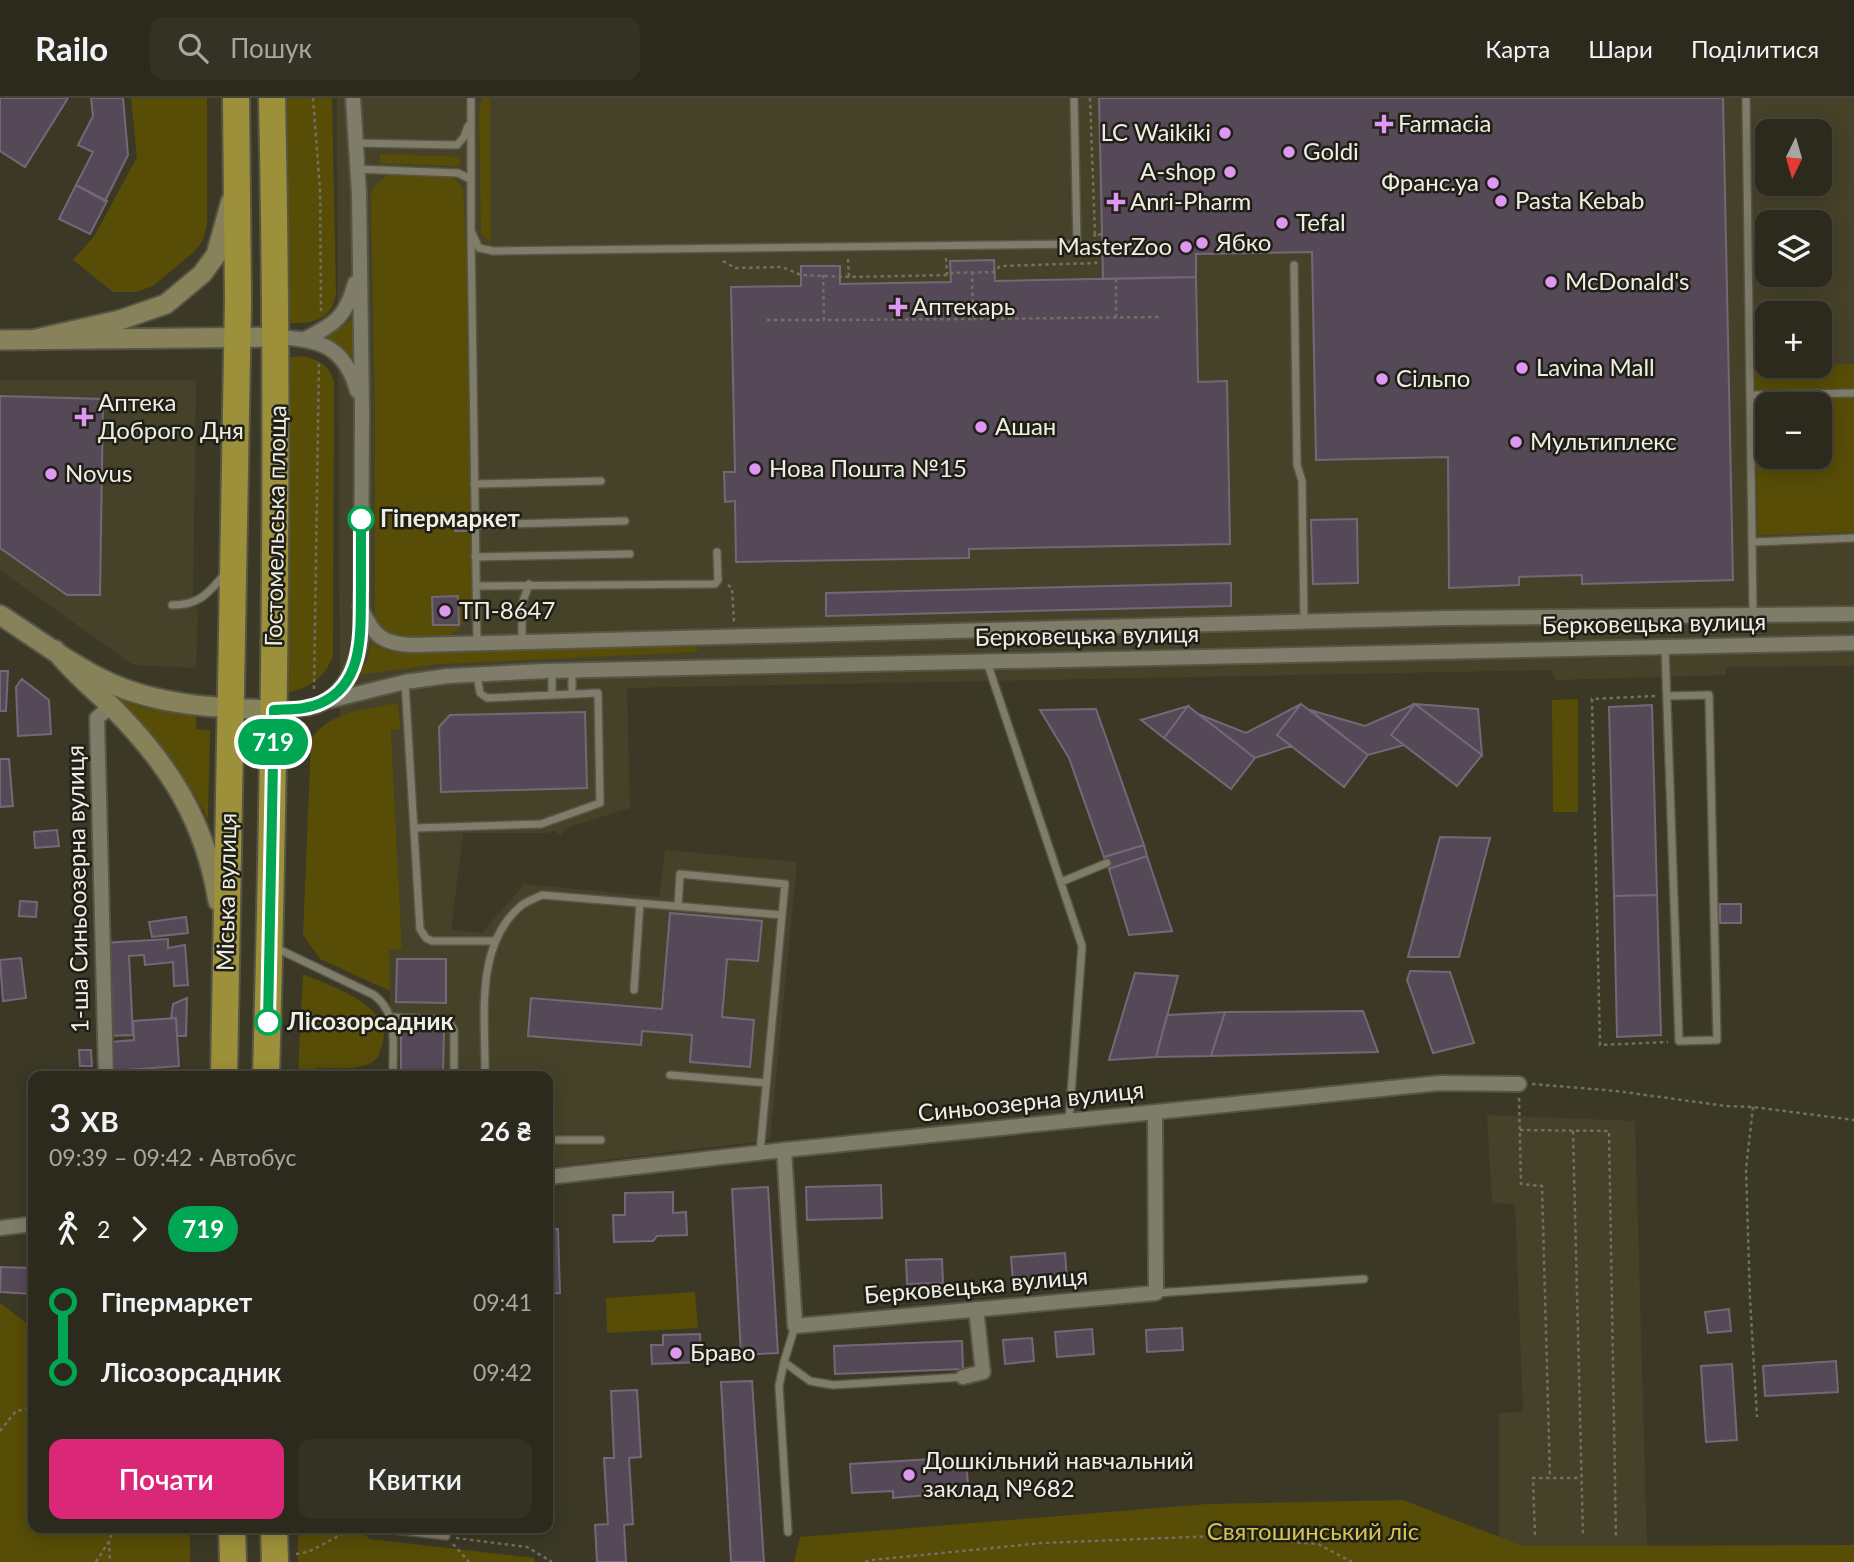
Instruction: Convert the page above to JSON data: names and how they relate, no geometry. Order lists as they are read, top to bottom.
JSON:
{
  "streets": {
    "highway": ["Гостомельська площа", "Міська вулиця"],
    "street": ["Берковецька вулиця", "1-ша Синьоозерна вулиця", "Синьоозерна вулиця"]
  },
  "crossings": [
    ["Гостомельська площа", "Берковецька вулиця"],
    ["Гостомельська площа", "Міська вулиця"],
    ["Берковецька вулиця", "Міська вулиця"]
  ],
  "parks": ["Святошинський ліс"],
  "places": {
    "health": [
      "Farmacia",
      "Anri-Pharm",
      "Аптекарь",
      "Аптека Доброго Дня"
    ],
    "other": [
      "LC Waikiki",
      "Goldi",
      "A-shop",
      "Франс.уа",
      "Pasta Kebab",
      "Tefal",
      "Ябко",
      "MasterZoo",
      "McDonald's",
      "Lavina Mall",
      "Сільпо",
      "Ашан",
      "Мультиплекс",
      "Нова Пошта №15",
      "Novus",
      "Гіпермаркет",
      "ТП-8647",
      "Лісозорсадник",
      "Браво",
      "Дошкільний навчальний заклад №682"
    ]
  },
  "lines": ["bus line 719"],
  "north": "bottom",
  "page": {
    "header": "Railo",
    "search": "Пошук",
    "nav": ["Карта", "Шари", "Поділитися"],
    "on_map": "719",
    "map_buttons": ["+", "−"],
    "heading": ["3 хв", "09:39 – 09:42 · Автобус", "26 ₴"],
    "legs": ["2", "719"],
    "list": [
      {
        "name": "Гіпермаркет",
        "value": "09:41"
      },
      {
        "name": "Лісозорсадник",
        "value": "09:42"
      }
    ],
    "buttons": ["Почати", "Квитки"]
  }
}
